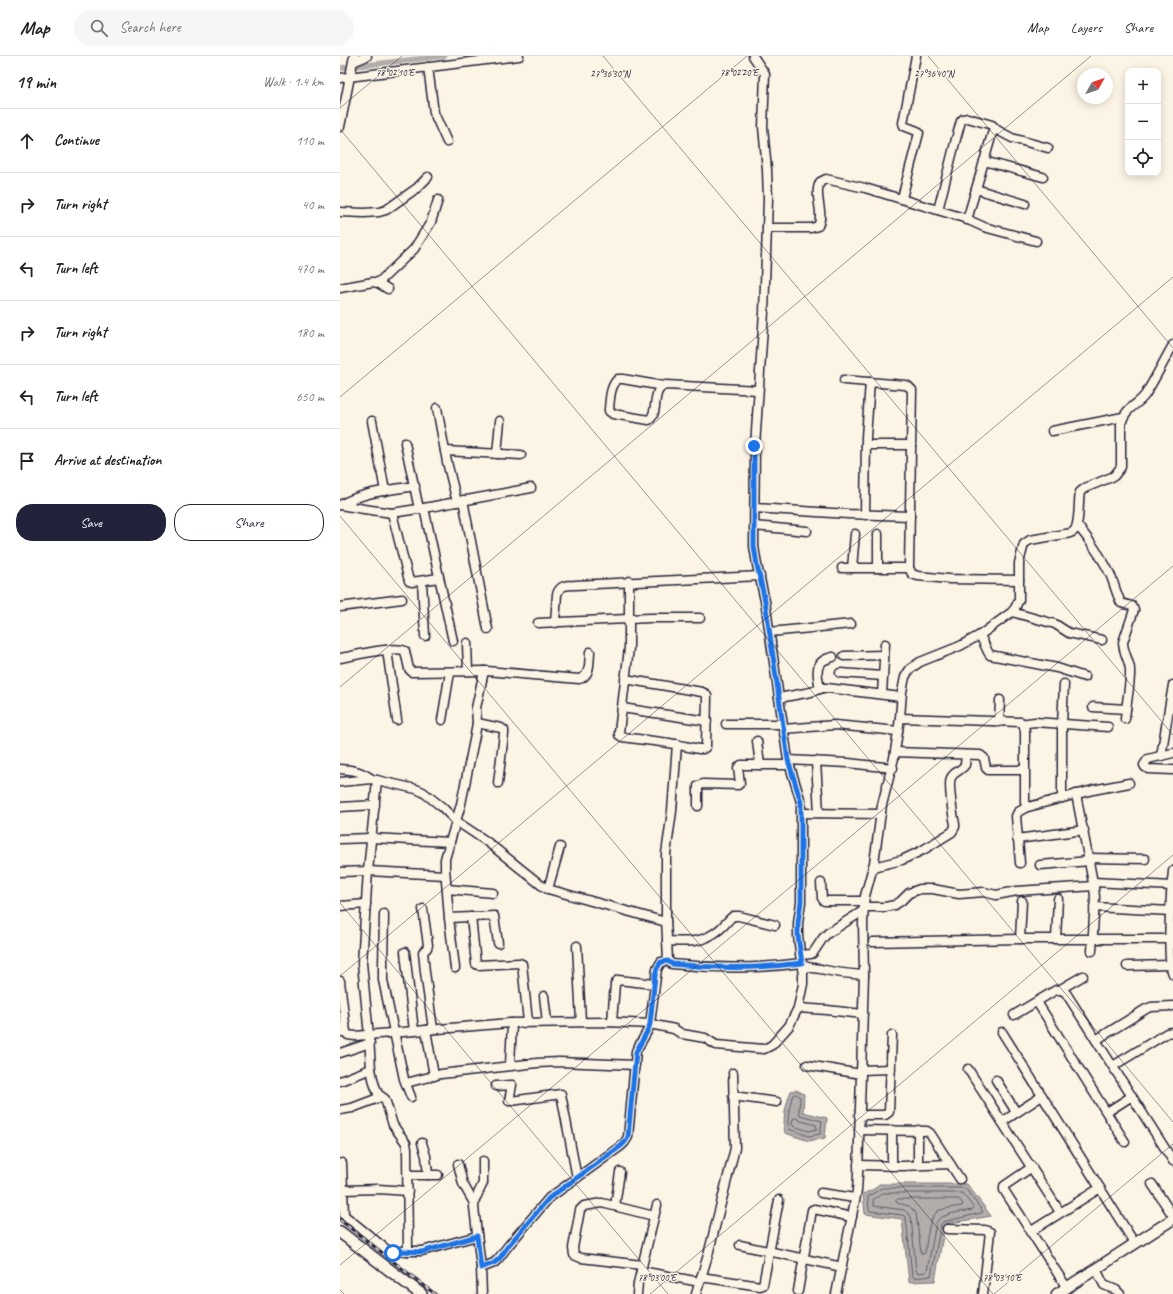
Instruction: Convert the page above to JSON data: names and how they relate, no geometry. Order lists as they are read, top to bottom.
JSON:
{
  "north": "top right",
  "page": {
    "header": "Map",
    "search": "Search here",
    "nav": ["Map", "Layers", "Share"],
    "heading": ["19 min", "Walk · 1.4 km"],
    "map_buttons": ["+", "−"],
    "list": [
      ["Continue", "110 m"],
      ["Turn right", "40 m"],
      ["Turn left", "470 m"],
      ["Turn right", "180 m"],
      ["Turn left", "650 m"],
      "Arrive at destination"
    ],
    "buttons": ["Save", "Share"]
  },
  "coordinates": [
    "78°02'10\"E",
    "78°02'20\"E",
    "27°36'30\"N",
    "27°36'40\"N",
    "78°03'00\"E",
    "78°03'10\"E"
  ]
}
